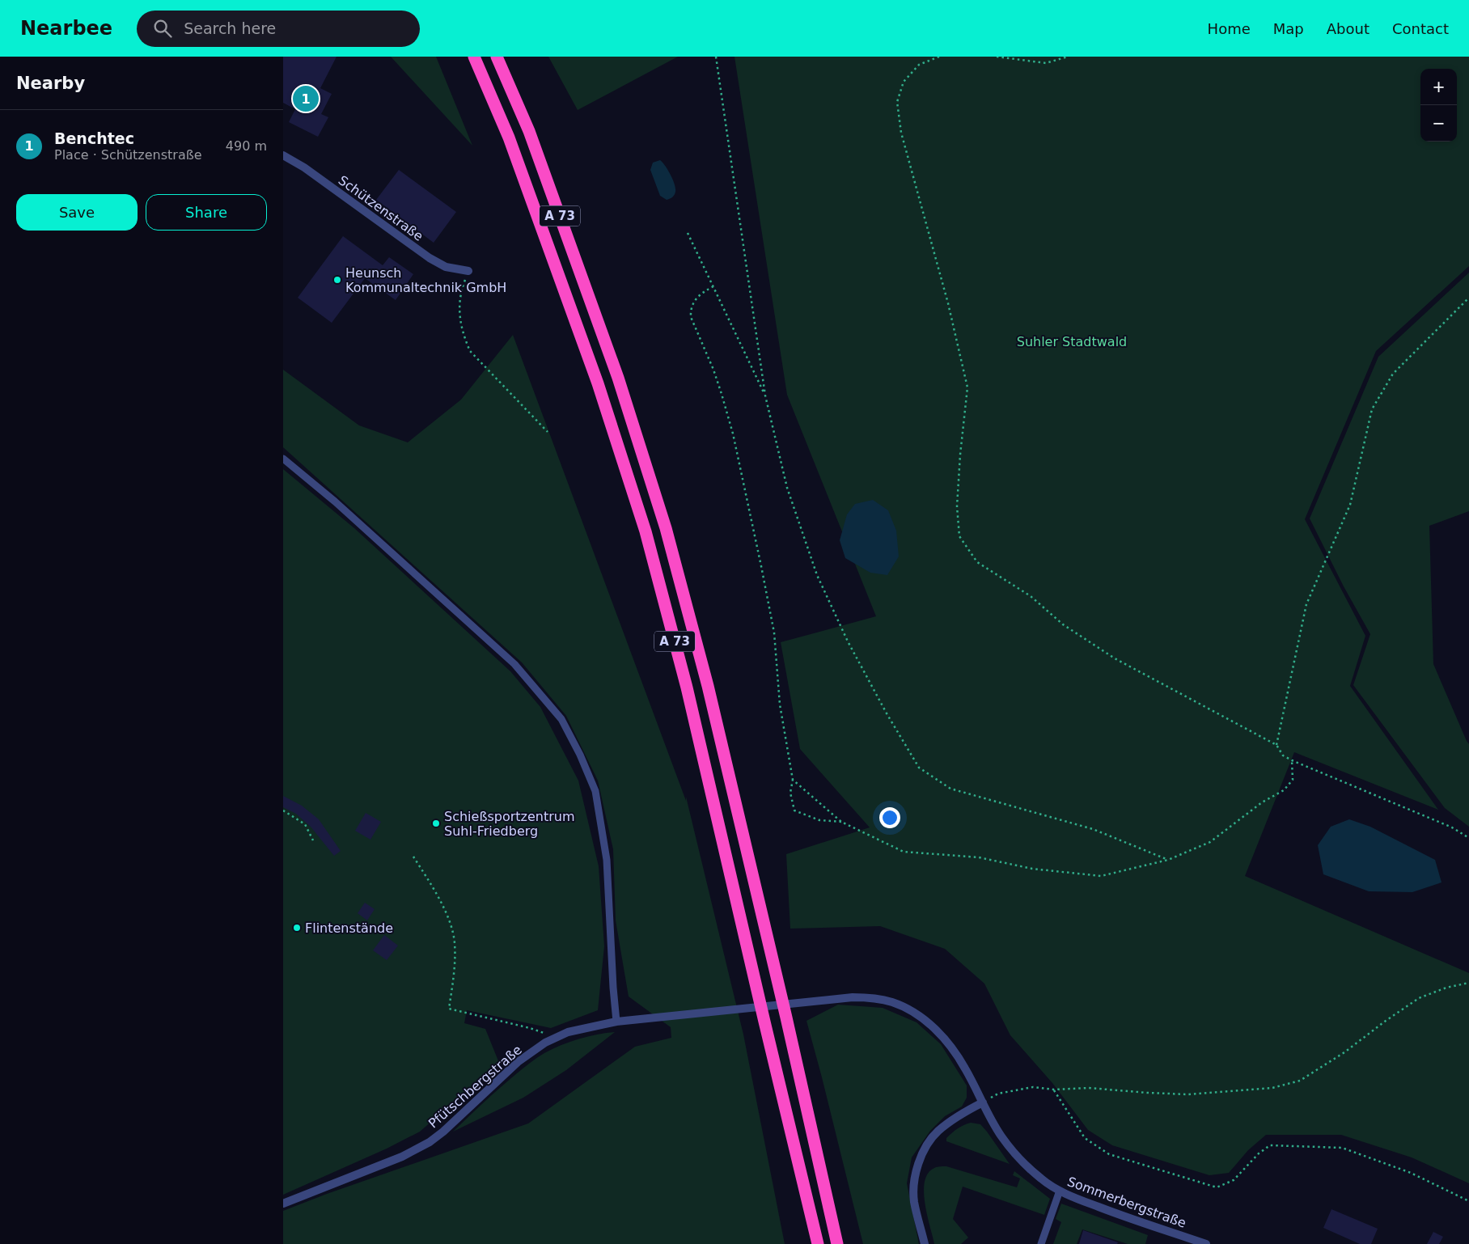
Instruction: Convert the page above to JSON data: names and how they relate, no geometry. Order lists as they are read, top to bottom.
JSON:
{
  "streets": {
    "highway": ["A 73"],
    "street": ["Schützenstraße", "Pfütschbergstraße", "Sommerbergstraße"]
  },
  "crossings": [
    ["Pfütschbergstraße", "Sommerbergstraße"]
  ],
  "parks": ["Suhler Stadtwald"],
  "places": ["Heunsch Kommunaltechnik GmbH", "Schießsportzentrum Suhl-Friedberg", "Flintenstände"],
  "page": {
    "header": "Nearbee",
    "search": "Search here",
    "nav": [
      "Home",
      "Map",
      "About",
      "Contact"
    ],
    "heading": "Nearby",
    "map_buttons": ["+", "−"],
    "pins": "1",
    "list": [
      {
        "mark": "1",
        "name": "Benchtec",
        "note": "Place · Schützenstraße",
        "value": "490 m"
      }
    ],
    "buttons": ["Save", "Share"]
  }
}
